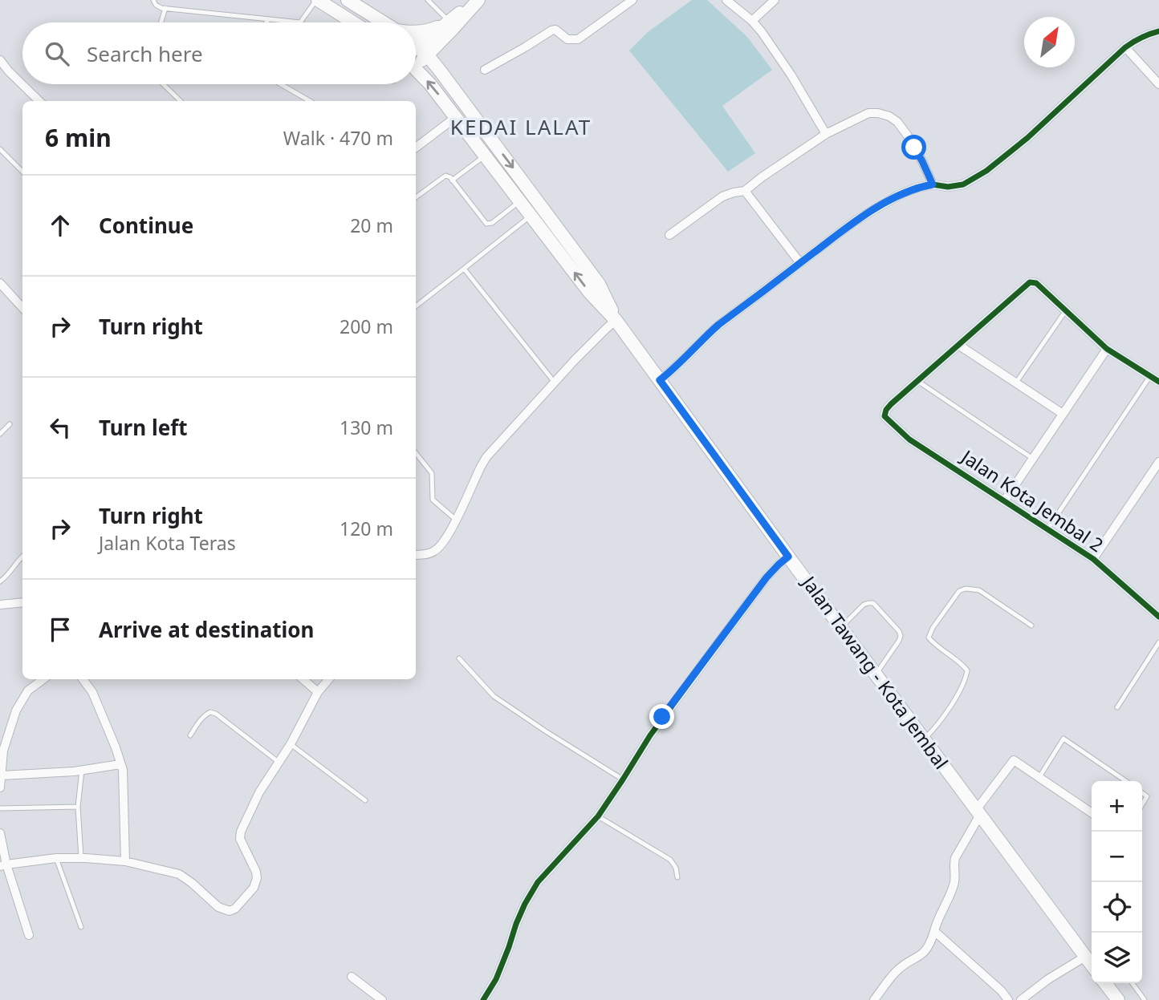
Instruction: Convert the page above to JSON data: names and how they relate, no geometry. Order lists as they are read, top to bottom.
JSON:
{
  "streets": {
    "main road": ["Jalan Tawang - Kota Jembal"],
    "street": ["Jalan Kota Jembal 2"]
  },
  "districts": ["KEDAI LALAT"],
  "north": "top right",
  "page": {
    "search": "Search here",
    "heading": ["6 min", "Walk · 470 m"],
    "list": [
      ["Continue", "20 m"],
      ["Turn right", "200 m"],
      ["Turn left", "130 m"],
      ["Turn right", "Jalan Kota Teras", "120 m"],
      "Arrive at destination"
    ],
    "map_buttons": ["+", "−"]
  }
}
